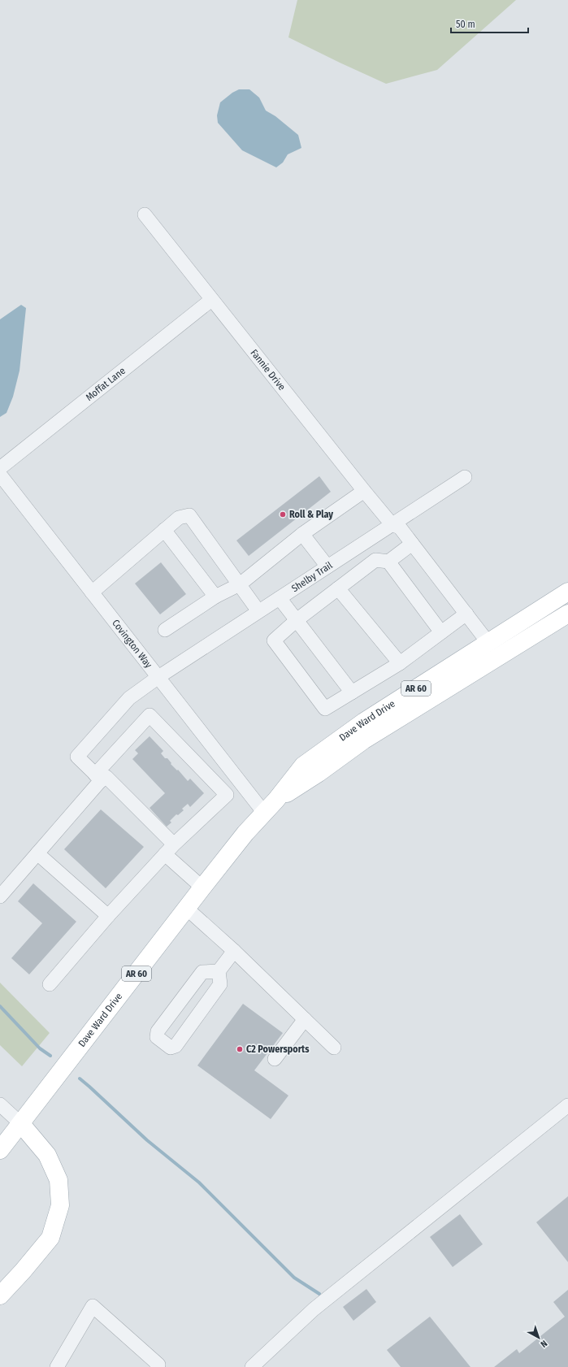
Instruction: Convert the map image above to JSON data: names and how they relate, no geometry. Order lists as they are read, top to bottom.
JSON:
{
  "streets": {
    "main road": ["AR 60", "Dave Ward Drive"],
    "street": [
      "Fannie Drive",
      "Moffat Lane",
      "Shelby Trail",
      "Covington Way"
    ]
  },
  "crossings": [
    ["Fannie Drive", "Moffat Lane"],
    ["Fannie Drive", "Shelby Trail"],
    ["Fannie Drive", "Dave Ward Drive"],
    ["Shelby Trail", "Covington Way"],
    ["Covington Way", "Dave Ward Drive"]
  ],
  "places": ["Roll & Play", "C2 Powersports"],
  "scale_bar": "50 m",
  "north": "bottom right"
}
